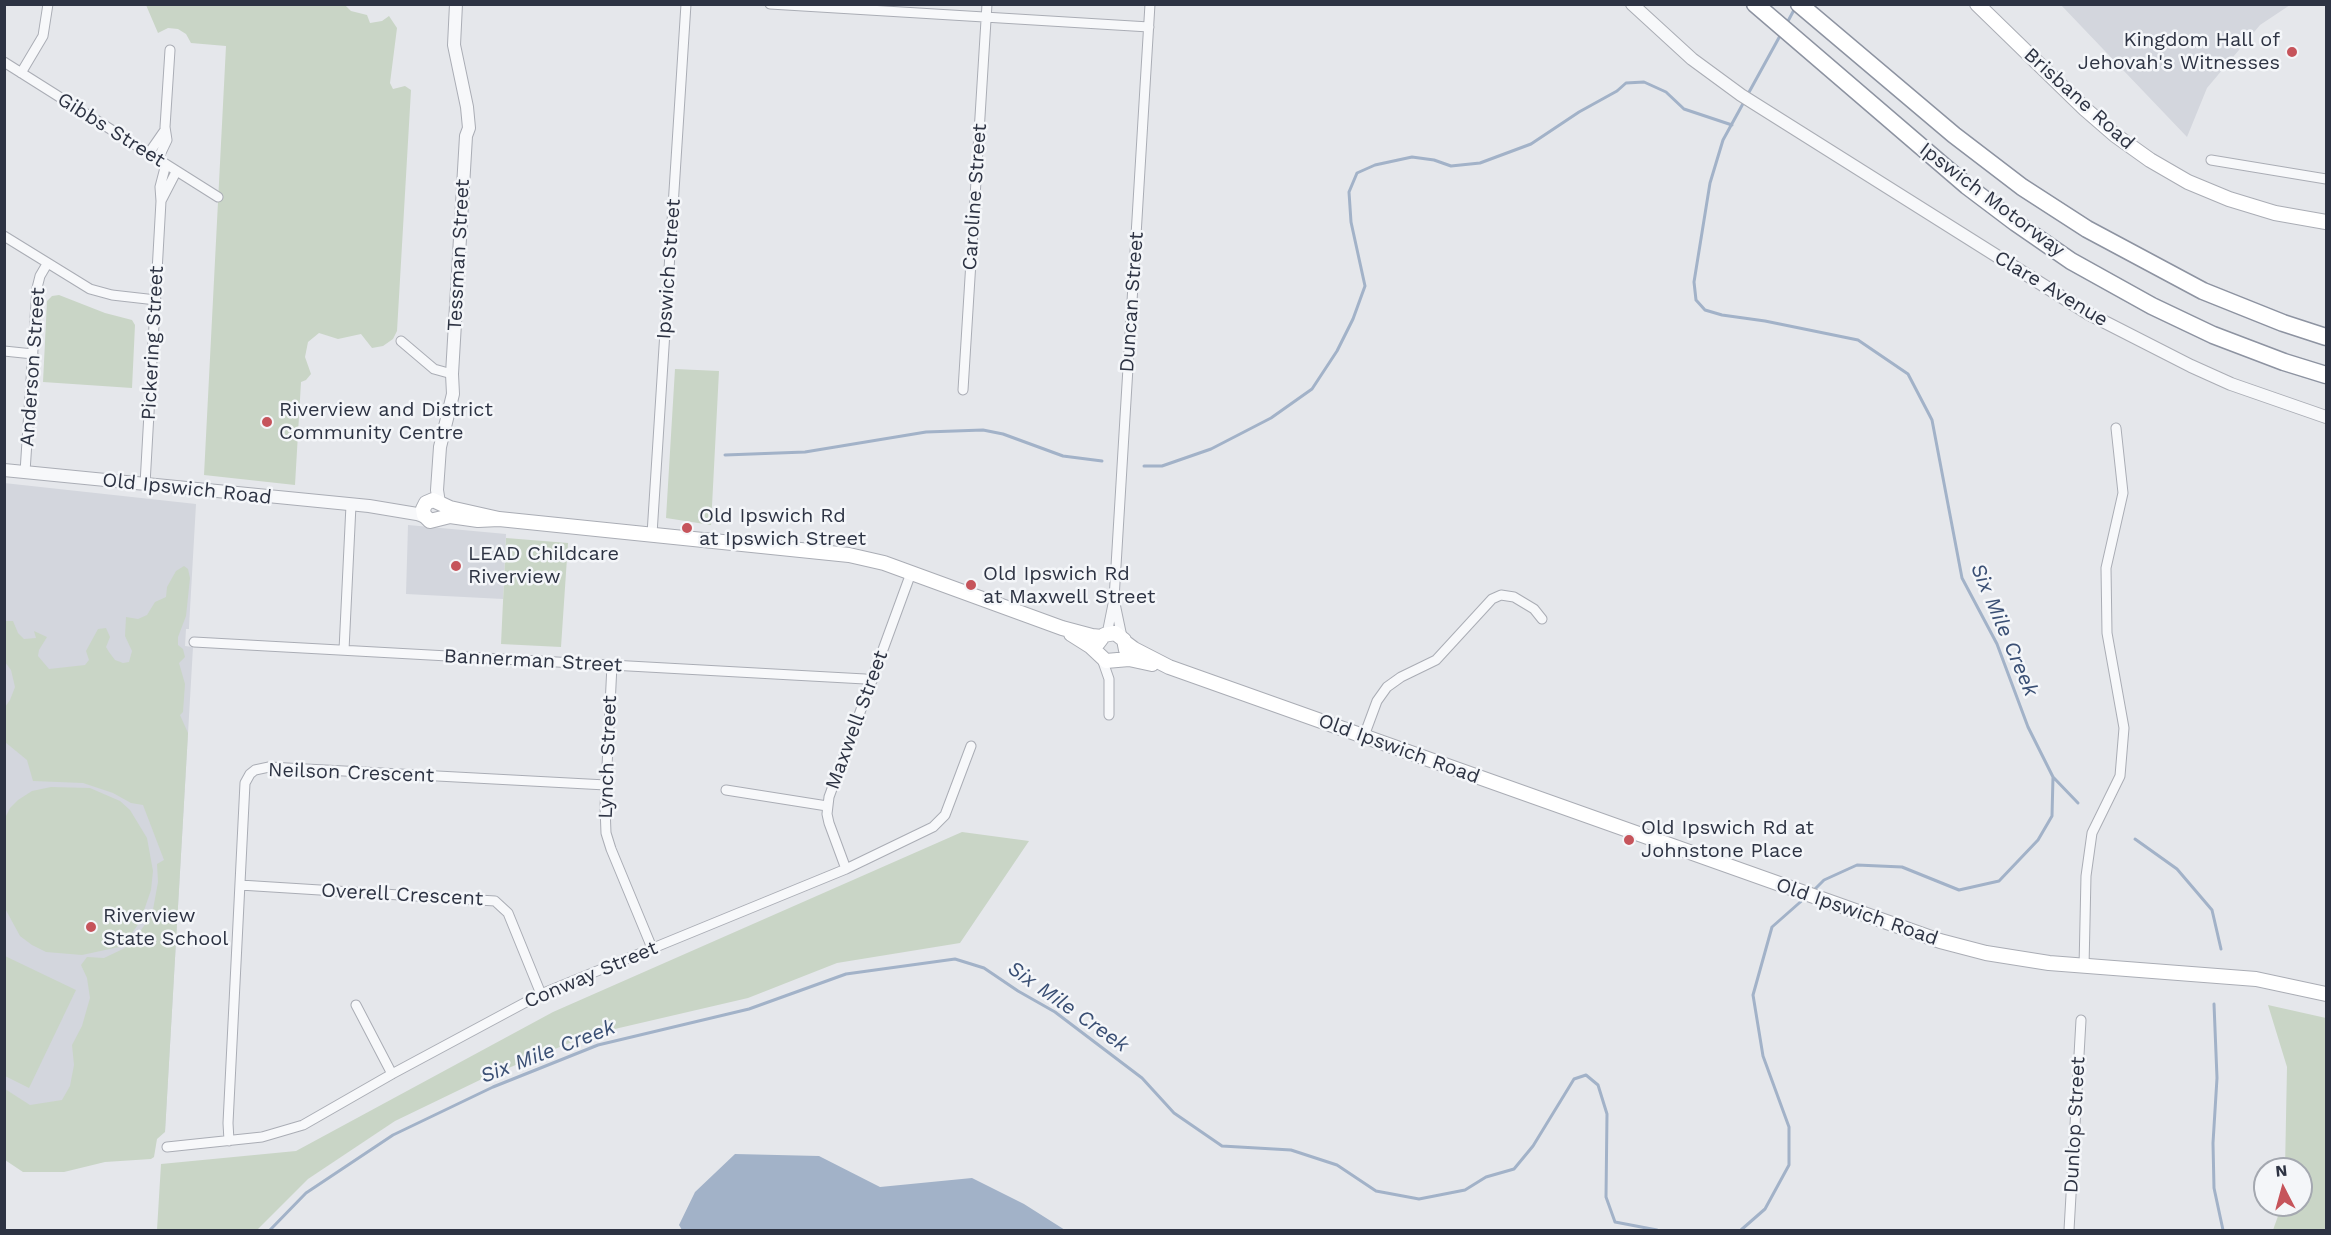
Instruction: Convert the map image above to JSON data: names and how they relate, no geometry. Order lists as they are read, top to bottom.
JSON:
{
  "streets": {
    "highway": ["Ipswich Motorway"],
    "main road": ["Brisbane Road", "Old Ipswich Road"],
    "street": [
      "Gibbs Street",
      "Caroline Street",
      "Tessman Street",
      "Ipswich Street",
      "Clare Avenue",
      "Duncan Street",
      "Pickering Street",
      "Anderson Street",
      "Bannerman Street",
      "Maxwell Street",
      "Lynch Street",
      "Neilson Crescent",
      "Overell Crescent",
      "Conway Street",
      "Dunlop Street"
    ]
  },
  "crossings": [
    ["Gibbs Street", "Pickering Street"],
    ["Tessman Street", "Old Ipswich Road"],
    ["Ipswich Street", "Old Ipswich Road"],
    ["Duncan Street", "Old Ipswich Road"],
    ["Pickering Street", "Old Ipswich Road"],
    ["Anderson Street", "Old Ipswich Road"],
    ["Old Ipswich Road", "Maxwell Street"],
    ["Bannerman Street", "Maxwell Street"],
    ["Bannerman Street", "Lynch Street"],
    ["Maxwell Street", "Conway Street"],
    ["Lynch Street", "Neilson Crescent"],
    ["Lynch Street", "Conway Street"],
    ["Neilson Crescent", "Overell Crescent"],
    ["Neilson Crescent", "Conway Street"],
    ["Overell Crescent", "Conway Street"]
  ],
  "water": ["Six Mile Creek"],
  "places": [
    "Kingdom Hall of Jehovah's Witnesses",
    "Riverview and District Community Centre",
    "Old Ipswich Rd at Ipswich Street",
    "LEAD Childcare Riverview",
    "Old Ipswich Rd at Maxwell Street",
    "Old Ipswich Rd at Johnstone Place",
    "Riverview State School"
  ],
  "north": "top"
}
